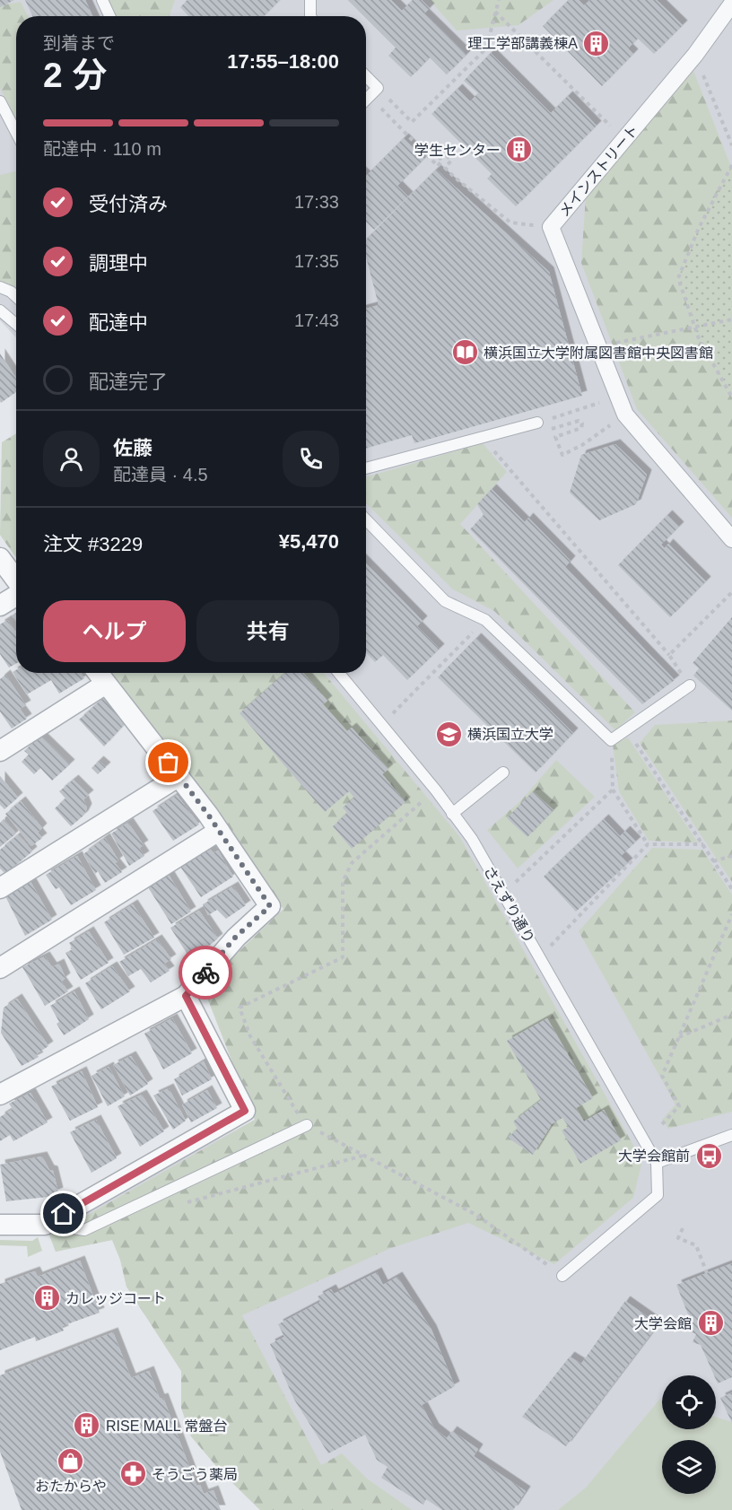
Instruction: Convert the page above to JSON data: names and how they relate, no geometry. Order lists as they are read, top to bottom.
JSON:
{
  "streets": {
    "street": ["メインストリート"],
    "lane": ["さえずり通り"]
  },
  "places": {
    "building": [
      "理工学部講義棟A",
      "学生センター",
      "カレッジコート",
      "大学会館",
      "RISE MALL 常盤台"
    ],
    "library": ["横浜国立大学附属図書館中央図書館"],
    "school or university": ["横浜国立大学"],
    "bus stop": ["大学会館前"],
    "shop": ["おたからや"],
    "pharmacy": ["そうごう薬局"]
  },
  "page": {
    "heading": ["2 分", "到着まで", "17:55–18:00"],
    "panel": [
      "佐藤",
      "配達員 · 4.5",
      "注文 #3229",
      "¥5,470"
    ],
    "bar": "配達中 · 110 m",
    "list": [
      ["受付済み", "17:33"],
      ["調理中", "17:35"],
      ["配達中", "17:43"],
      "配達完了"
    ],
    "buttons": ["ヘルプ", "共有"]
  }
}
